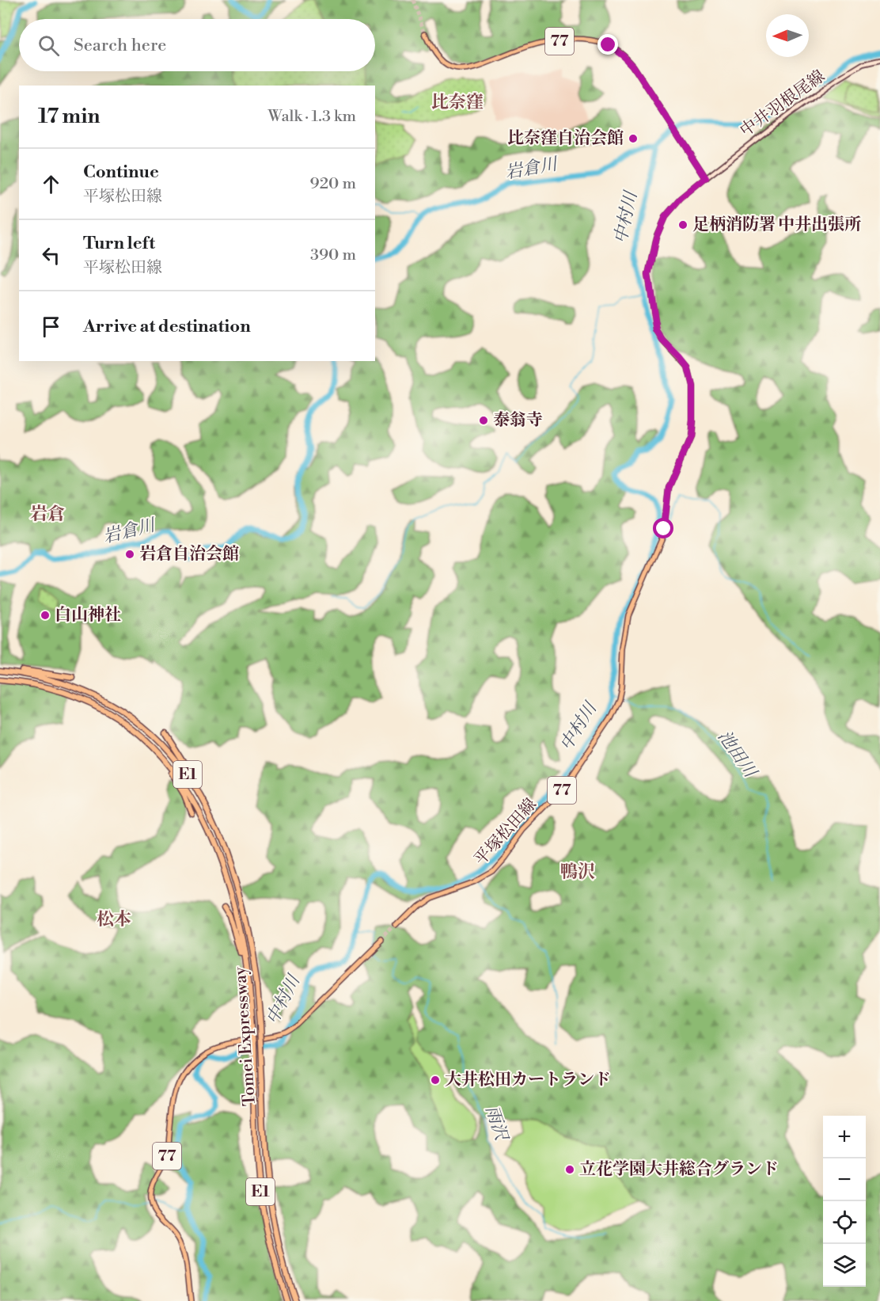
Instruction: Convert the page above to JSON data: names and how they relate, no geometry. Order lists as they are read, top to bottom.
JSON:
{
  "streets": {
    "highway": ["E1", "Tomei Expressway"],
    "main road": ["77", "中井羽根尾線", "平塚松田線"]
  },
  "crossings": [
    ["77", "中井羽根尾線"],
    ["77", "平塚松田線"],
    ["中井羽根尾線", "平塚松田線"]
  ],
  "districts": [
    "比奈窪",
    "岩倉",
    "鴨沢",
    "松本"
  ],
  "water": [
    "岩倉川",
    "中村川",
    "池田川",
    "雨沢"
  ],
  "places": [
    "比奈窪自治会館",
    "足柄消防署 中井出張所",
    "泰翁寺",
    "岩倉自治会館",
    "白山神社",
    "大井松田カートランド",
    "立花学園大井総合グランド"
  ],
  "north": "left",
  "page": {
    "search": "Search here",
    "heading": ["17 min", "Walk · 1.3 km"],
    "list": [
      ["Continue", "平塚松田線", "920 m"],
      ["Turn left", "平塚松田線", "390 m"],
      "Arrive at destination"
    ],
    "map_buttons": ["+", "−"]
  }
}
